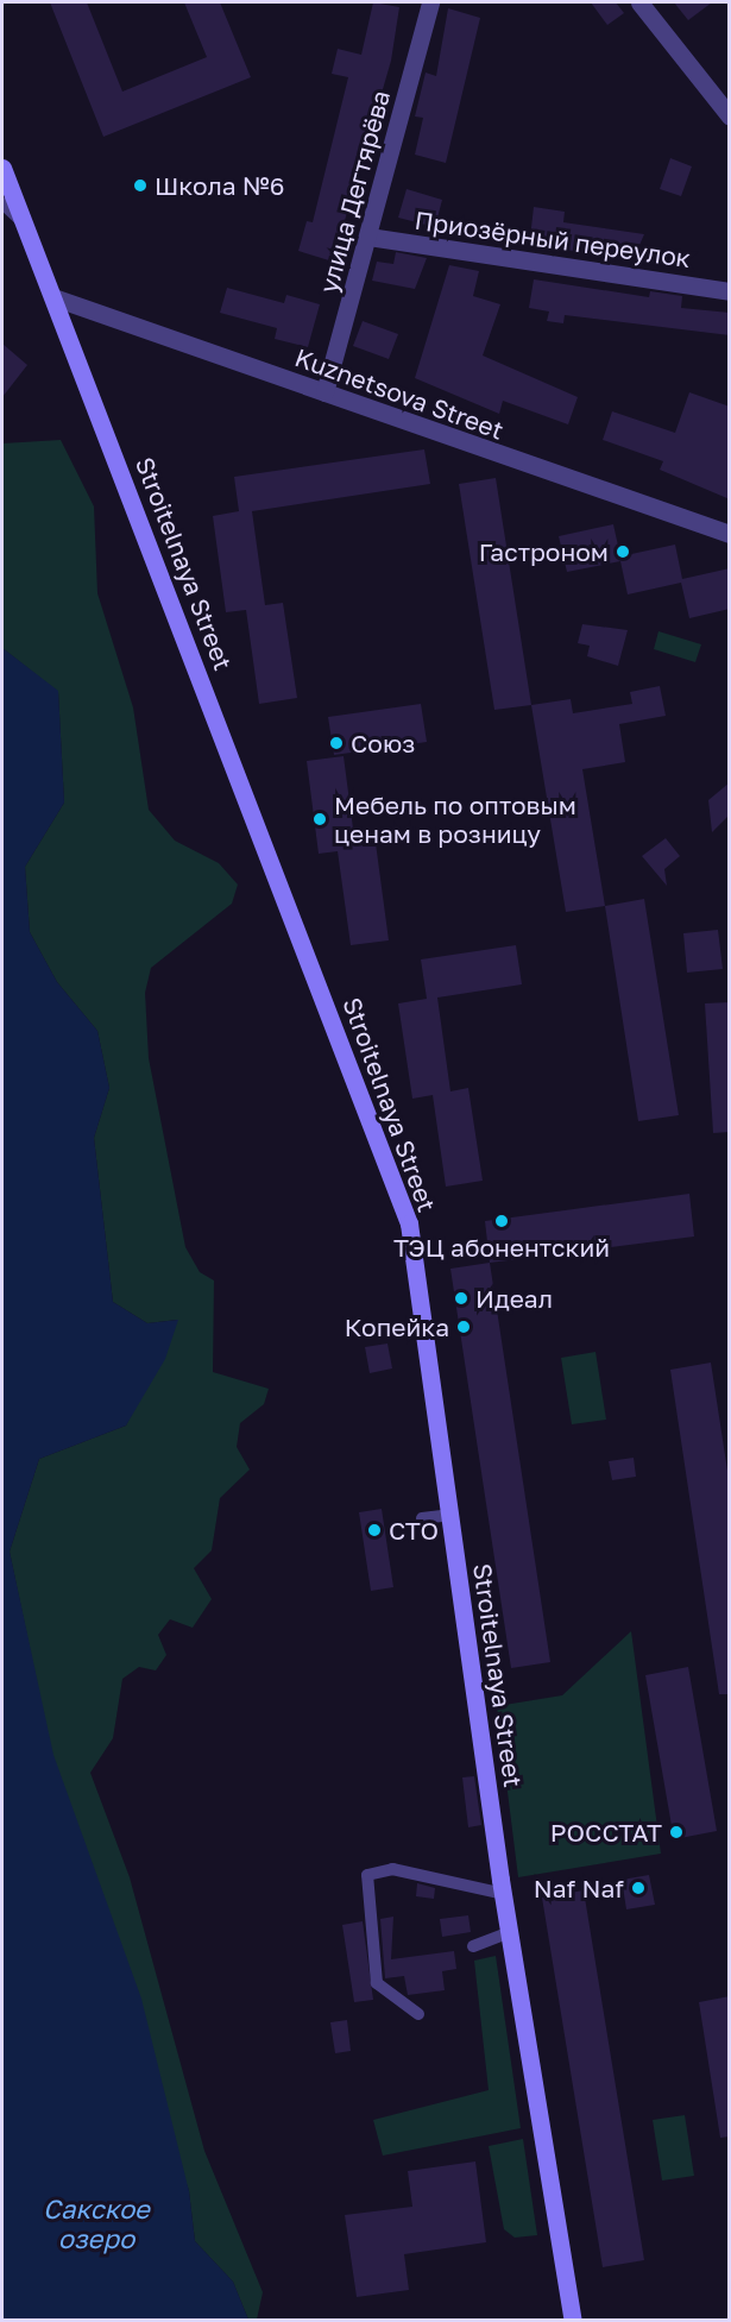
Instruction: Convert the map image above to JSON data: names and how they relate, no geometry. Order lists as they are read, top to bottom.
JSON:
{
  "streets": {
    "street": [
      "улица Дегтярёва",
      "Приозёрный переулок",
      "Kuznetsova Street",
      "Stroitelnaya Street"
    ]
  },
  "crossings": [
    ["улица Дегтярёва", "Приозёрный переулок"],
    ["улица Дегтярёва", "Kuznetsova Street"],
    ["Kuznetsova Street", "Stroitelnaya Street"]
  ],
  "water": ["Сакское озеро"],
  "places": [
    "Школа №6",
    "Гастроном",
    "Союз",
    "Мебель по оптовым ценам в розницу",
    "ТЭЦ абонентский",
    "Идеал",
    "Копейка",
    "СТО",
    "РОССТАТ",
    "Naf Naf"
  ]
}
